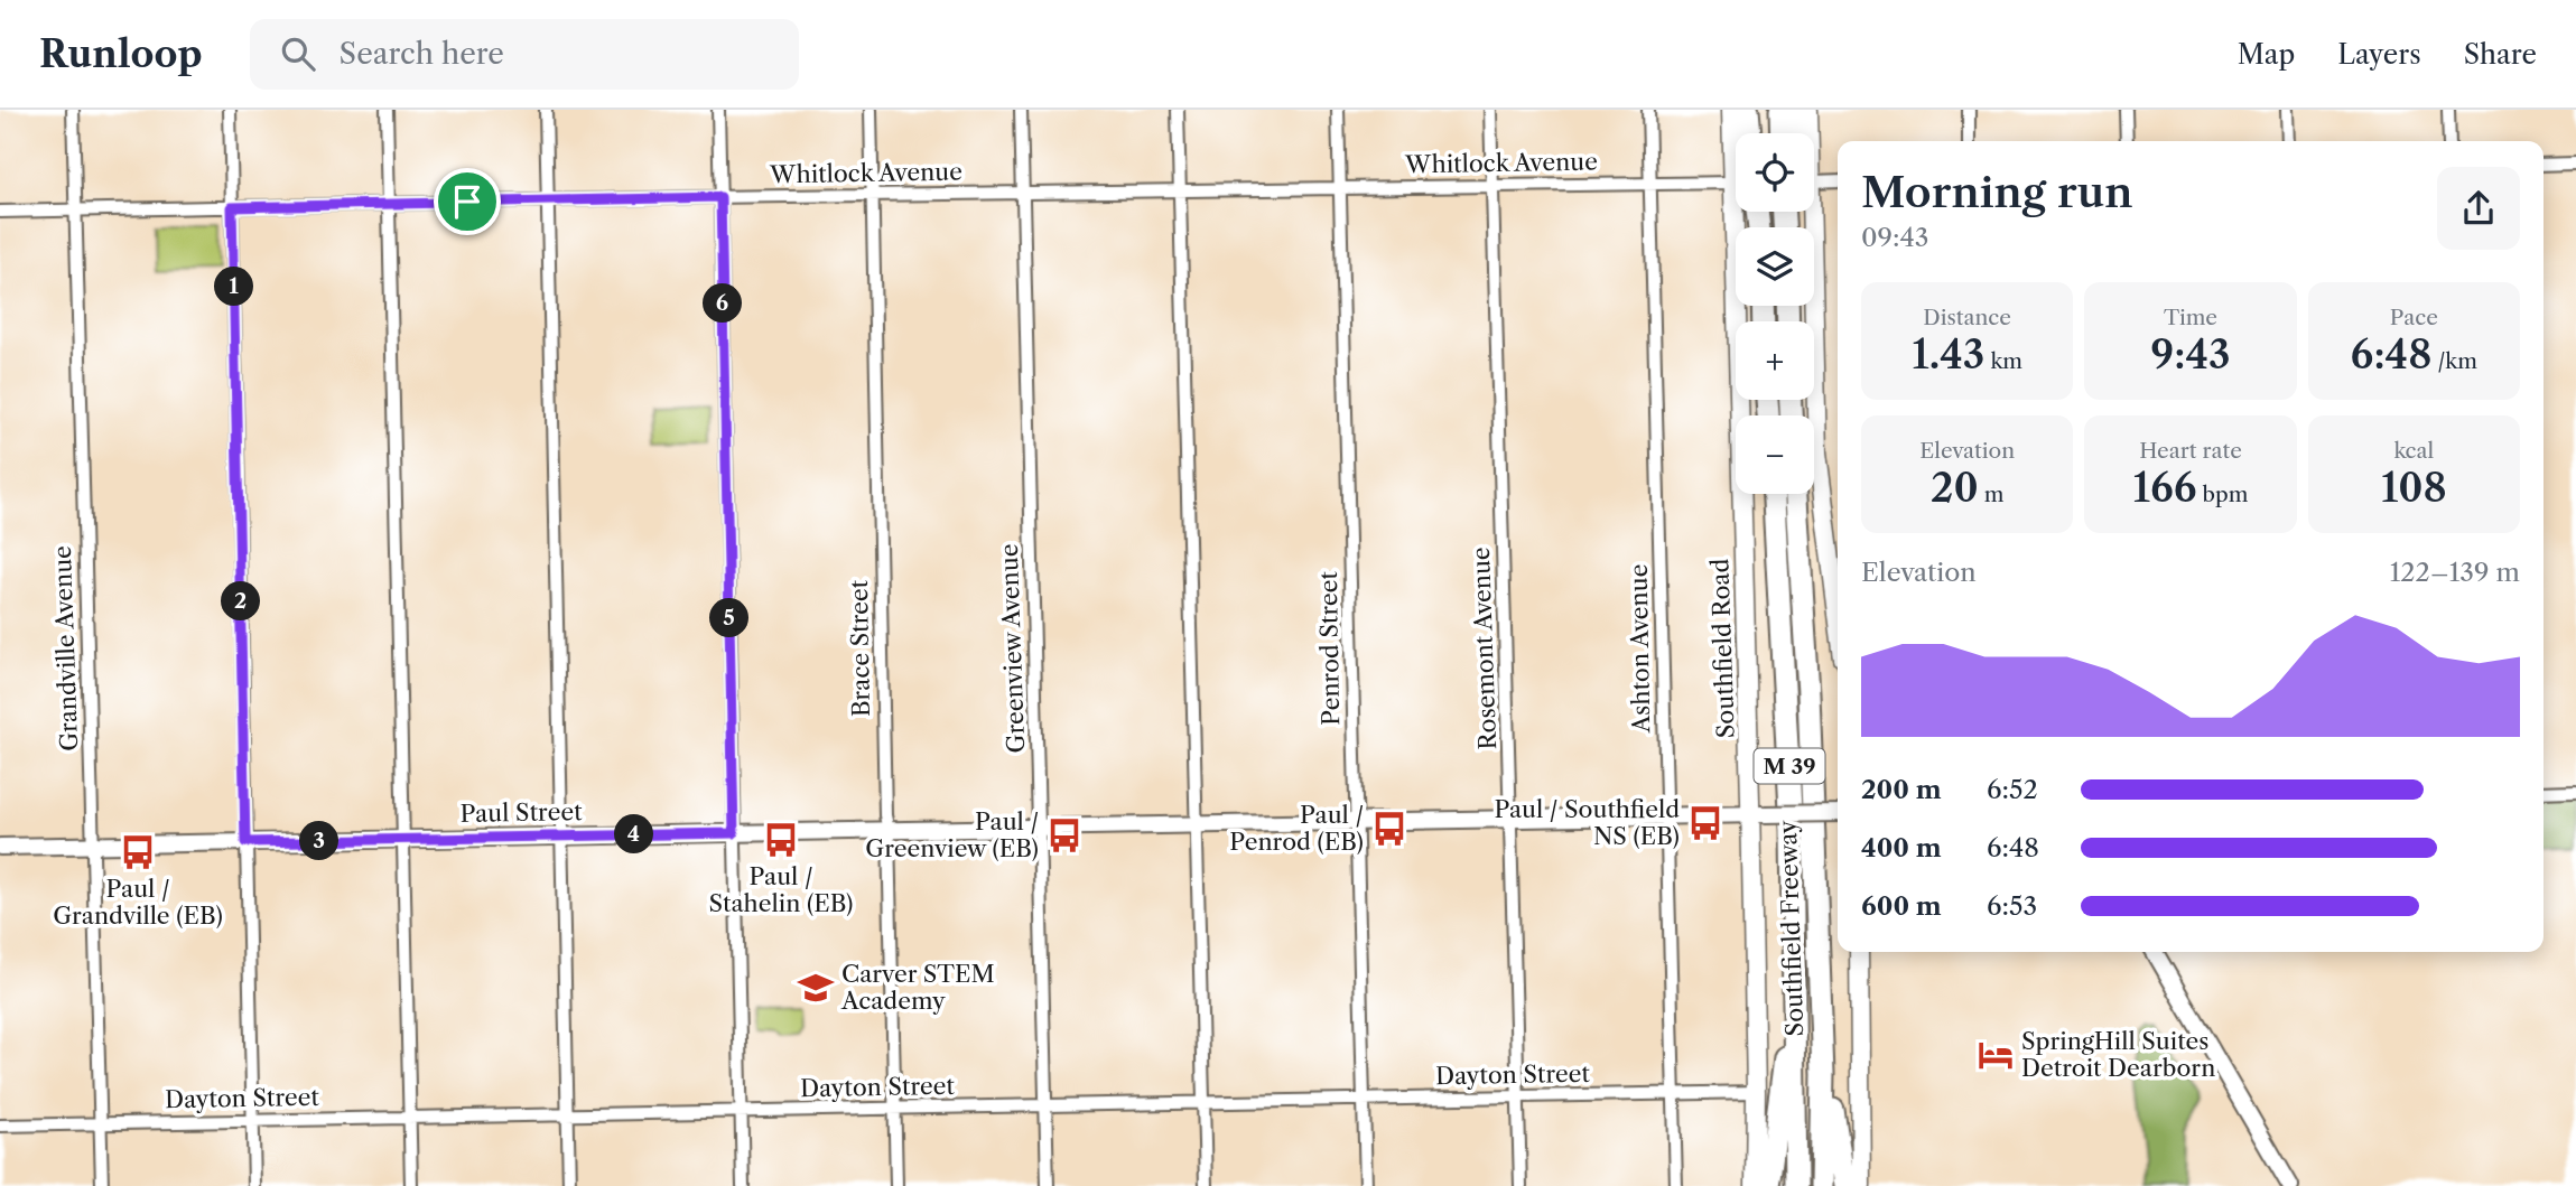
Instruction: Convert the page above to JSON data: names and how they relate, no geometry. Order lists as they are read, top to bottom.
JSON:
{
  "streets": {
    "highway": ["M 39", "Southfield Freeway"],
    "main road": ["Southfield Road"],
    "street": [
      "Whitlock Avenue",
      "Grandville Avenue",
      "Brace Street",
      "Greenview Avenue",
      "Penrod Street",
      "Rosemont Avenue",
      "Ashton Avenue",
      "Paul Street",
      "Dayton Street"
    ]
  },
  "crossings": [
    ["Whitlock Avenue", "Grandville Avenue"],
    ["Whitlock Avenue", "Brace Street"],
    ["Whitlock Avenue", "Greenview Avenue"],
    ["Whitlock Avenue", "Penrod Street"],
    ["Whitlock Avenue", "Rosemont Avenue"],
    ["Whitlock Avenue", "Ashton Avenue"],
    ["Whitlock Avenue", "Southfield Road"],
    ["Grandville Avenue", "Paul Street"],
    ["Grandville Avenue", "Dayton Street"],
    ["Brace Street", "Paul Street"],
    ["Brace Street", "Dayton Street"],
    ["Greenview Avenue", "Paul Street"],
    ["Greenview Avenue", "Dayton Street"],
    ["Penrod Street", "Paul Street"],
    ["Penrod Street", "Dayton Street"],
    ["Rosemont Avenue", "Paul Street"],
    ["Rosemont Avenue", "Dayton Street"],
    ["Ashton Avenue", "Paul Street"],
    ["Ashton Avenue", "Dayton Street"],
    ["Southfield Road", "Paul Street"],
    ["Southfield Road", "Dayton Street"]
  ],
  "places": {
    "bus stop": [
      "Paul / Southfield NS (EB)",
      "Paul / Penrod (EB)",
      "Paul / Greenview (EB)",
      "Paul / Stahelin (EB)",
      "Paul / Grandville (EB)"
    ],
    "school or university": ["Carver STEM Academy"],
    "hotel": ["SpringHill Suites Detroit Dearborn"]
  },
  "page": {
    "header": "Runloop",
    "search": "Search here",
    "nav": ["Map", "Layers", "Share"],
    "map_buttons": ["+", "−"],
    "heading": ["Morning run", "09:43"],
    "pins": [
      "1",
      "6",
      "2",
      "5",
      "4",
      "3"
    ],
    "stats": [
      ["Distance", "1.43 km"],
      ["Time", "9:43"],
      ["Pace", "6:48 /km"],
      ["Elevation", "20 m"],
      ["Heart rate", "166 bpm"],
      ["kcal", "108"]
    ],
    "chart": ["Elevation", "122–139 m"],
    "list": [
      {
        "name": "200 m",
        "note": "6:52"
      },
      {
        "name": "400 m",
        "note": "6:48"
      },
      {
        "name": "600 m",
        "note": "6:53"
      }
    ]
  }
}
